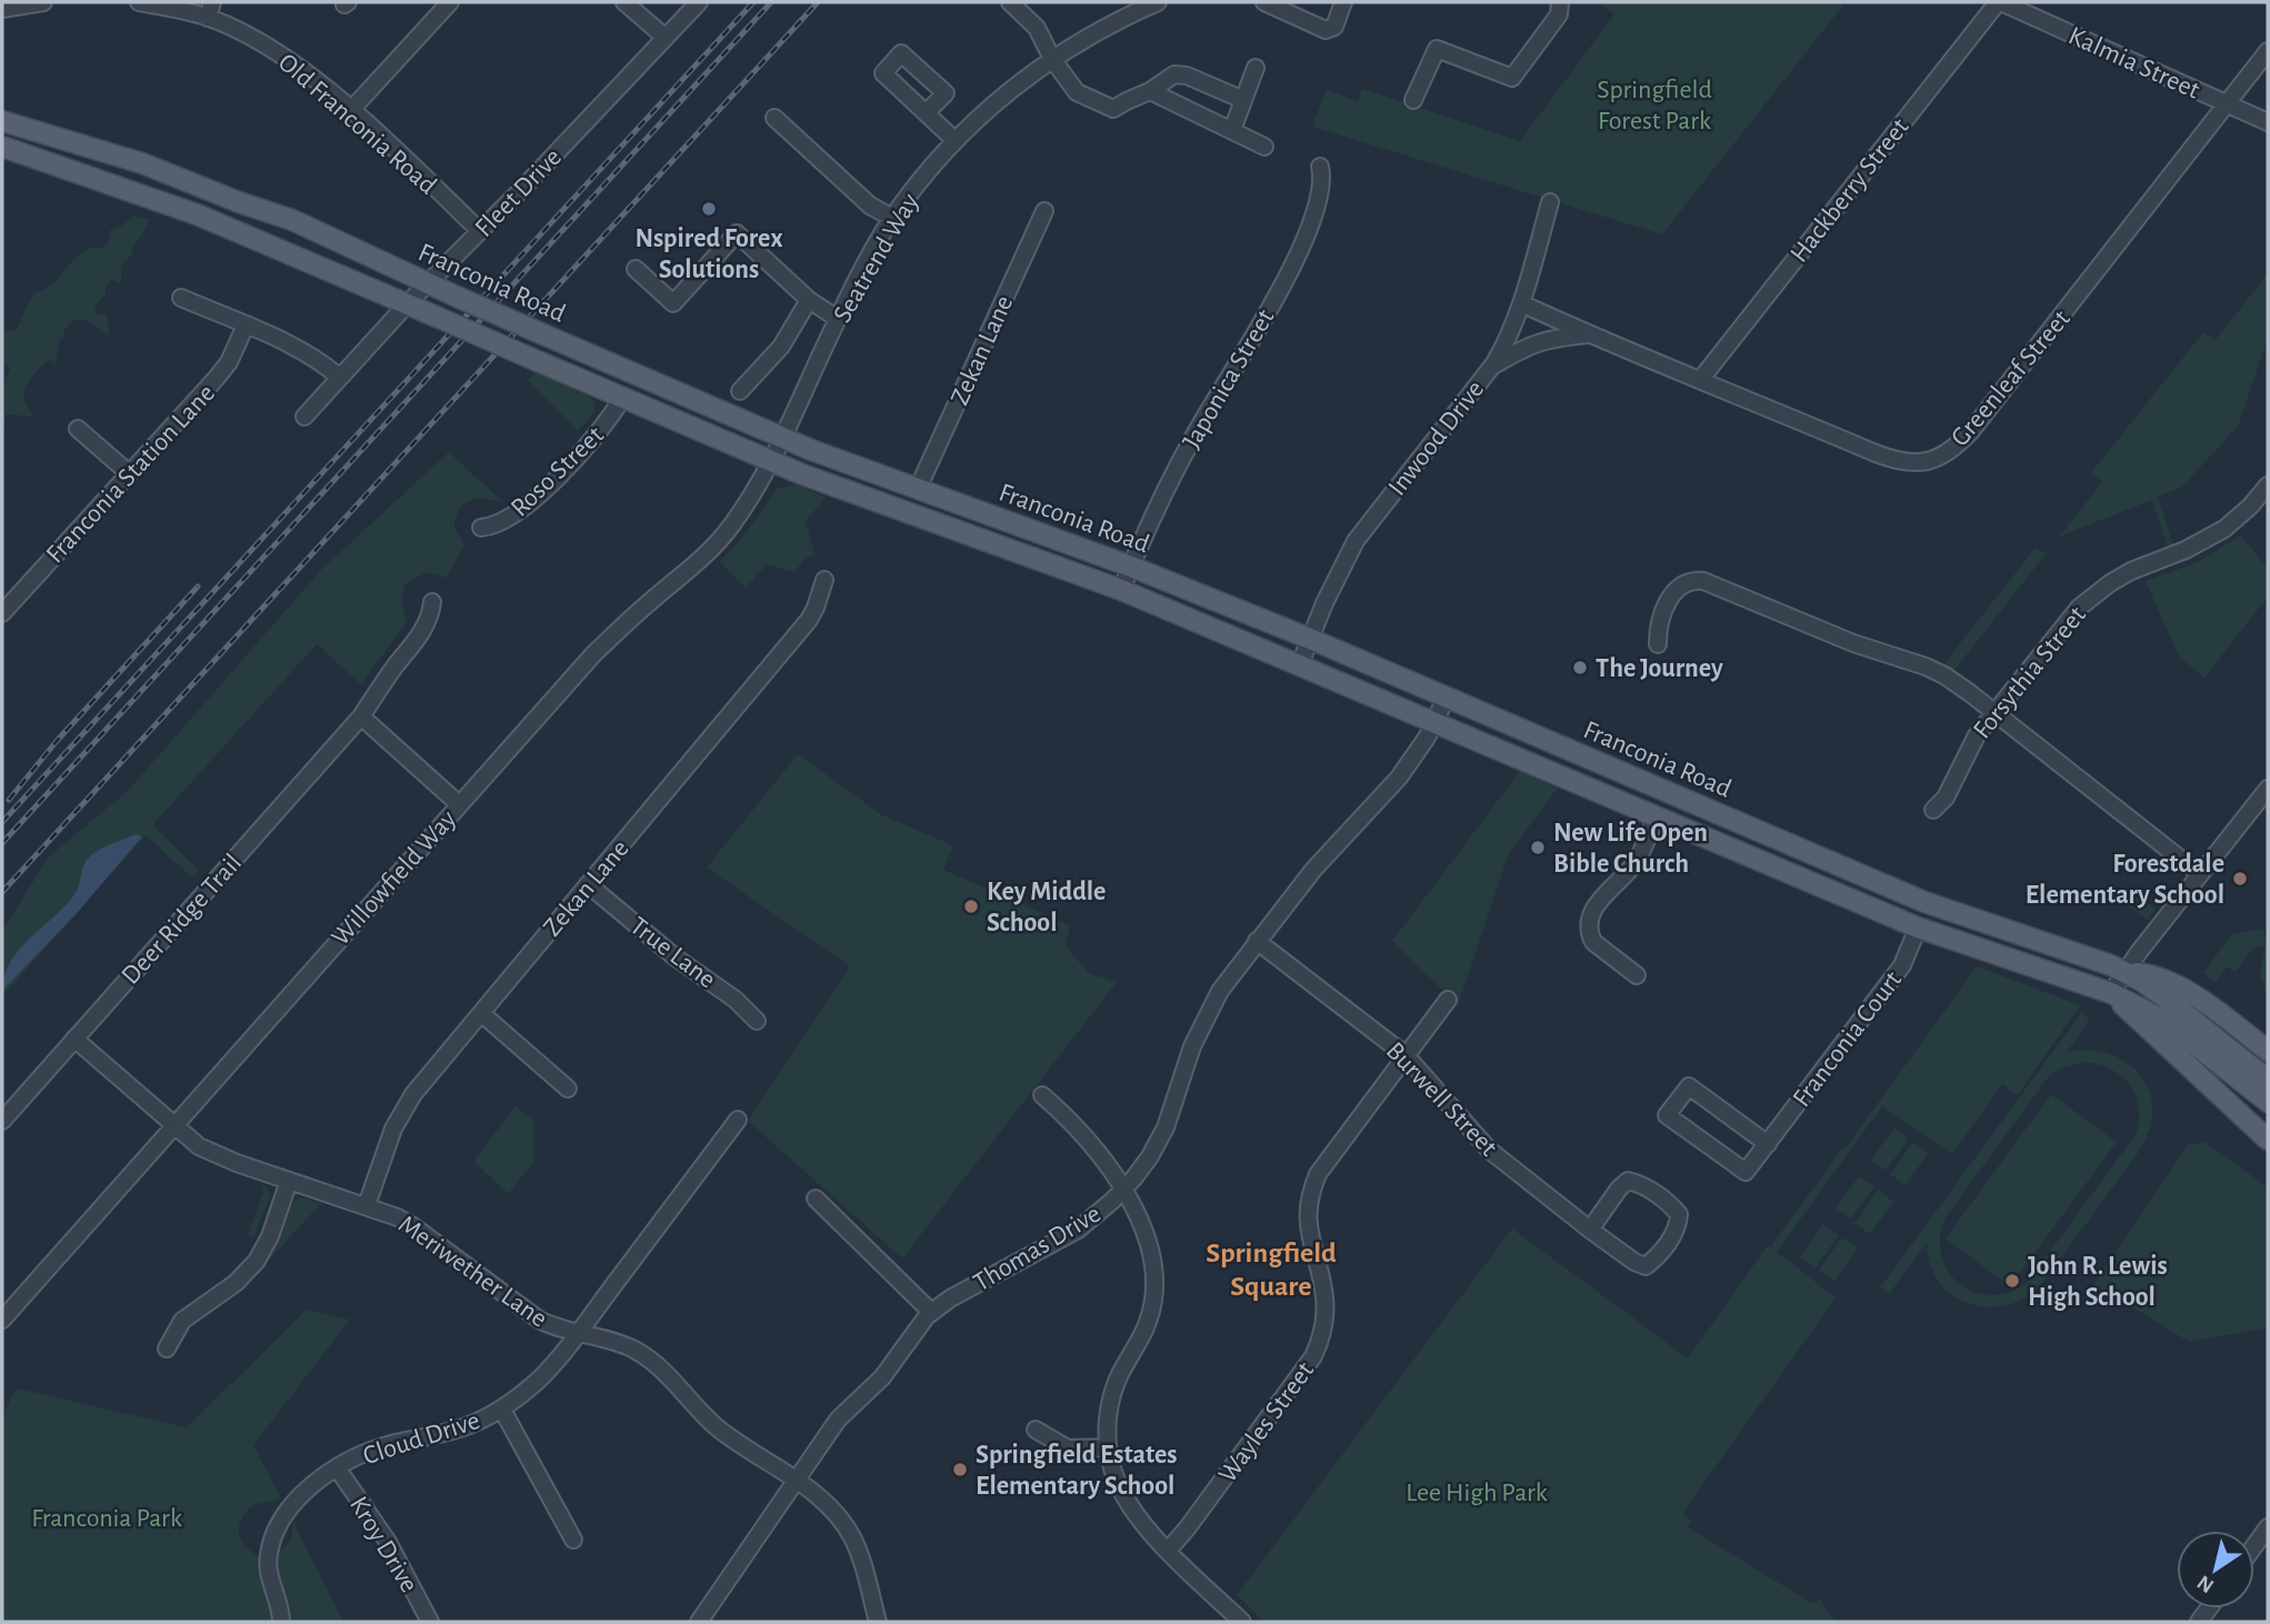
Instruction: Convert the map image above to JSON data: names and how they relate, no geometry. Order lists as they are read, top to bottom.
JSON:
{
  "streets": {
    "main road": ["Franconia Road"],
    "street": [
      "Kalmia Street",
      "Old Franconia Road",
      "Hackberry Street",
      "Fleet Drive",
      "Seatrend Way",
      "Zekan Lane",
      "Greenleaf Street",
      "Japonica Street",
      "Inwood Drive",
      "Roso Street",
      "Franconia Station Lane",
      "Forsythia Street",
      "Willowfield Way",
      "Deer Ridge Trail",
      "True Lane",
      "Franconia Court",
      "Burwell Street",
      "Thomas Drive",
      "Meriwether Lane",
      "Wayles Street",
      "Cloud Drive",
      "Kroy Drive"
    ]
  },
  "crossings": [
    ["Kalmia Street", "Hackberry Street"],
    ["Kalmia Street", "Greenleaf Street"],
    ["Old Franconia Road", "Fleet Drive"],
    ["Hackberry Street", "Greenleaf Street"],
    ["Fleet Drive", "Franconia Road"],
    ["Seatrend Way", "Franconia Road"],
    ["Seatrend Way", "Willowfield Way"],
    ["Franconia Road", "Zekan Lane"],
    ["Franconia Road", "Japonica Street"],
    ["Franconia Road", "Inwood Drive"],
    ["Franconia Road", "Roso Street"],
    ["Franconia Road", "Willowfield Way"],
    ["Franconia Road", "Franconia Court"],
    ["Franconia Road", "Thomas Drive"],
    ["Zekan Lane", "True Lane"],
    ["Zekan Lane", "Meriwether Lane"],
    ["Greenleaf Street", "Inwood Drive"],
    ["Willowfield Way", "Meriwether Lane"],
    ["Deer Ridge Trail", "Meriwether Lane"],
    ["Burwell Street", "Thomas Drive"],
    ["Burwell Street", "Wayles Street"],
    ["Thomas Drive", "Meriwether Lane"],
    ["Meriwether Lane", "Cloud Drive"],
    ["Cloud Drive", "Kroy Drive"]
  ],
  "districts": ["Springfield Square"],
  "parks": ["Springfield Forest Park", "Lee High Park", "Franconia Park"],
  "places": [
    "Nspired Forex Solutions",
    "The Journey",
    "New Life Open Bible Church",
    "Forestdale Elementary School",
    "Key Middle School",
    "John R. Lewis High School",
    "Springfield Estates Elementary School"
  ],
  "north": "bottom left"
}
